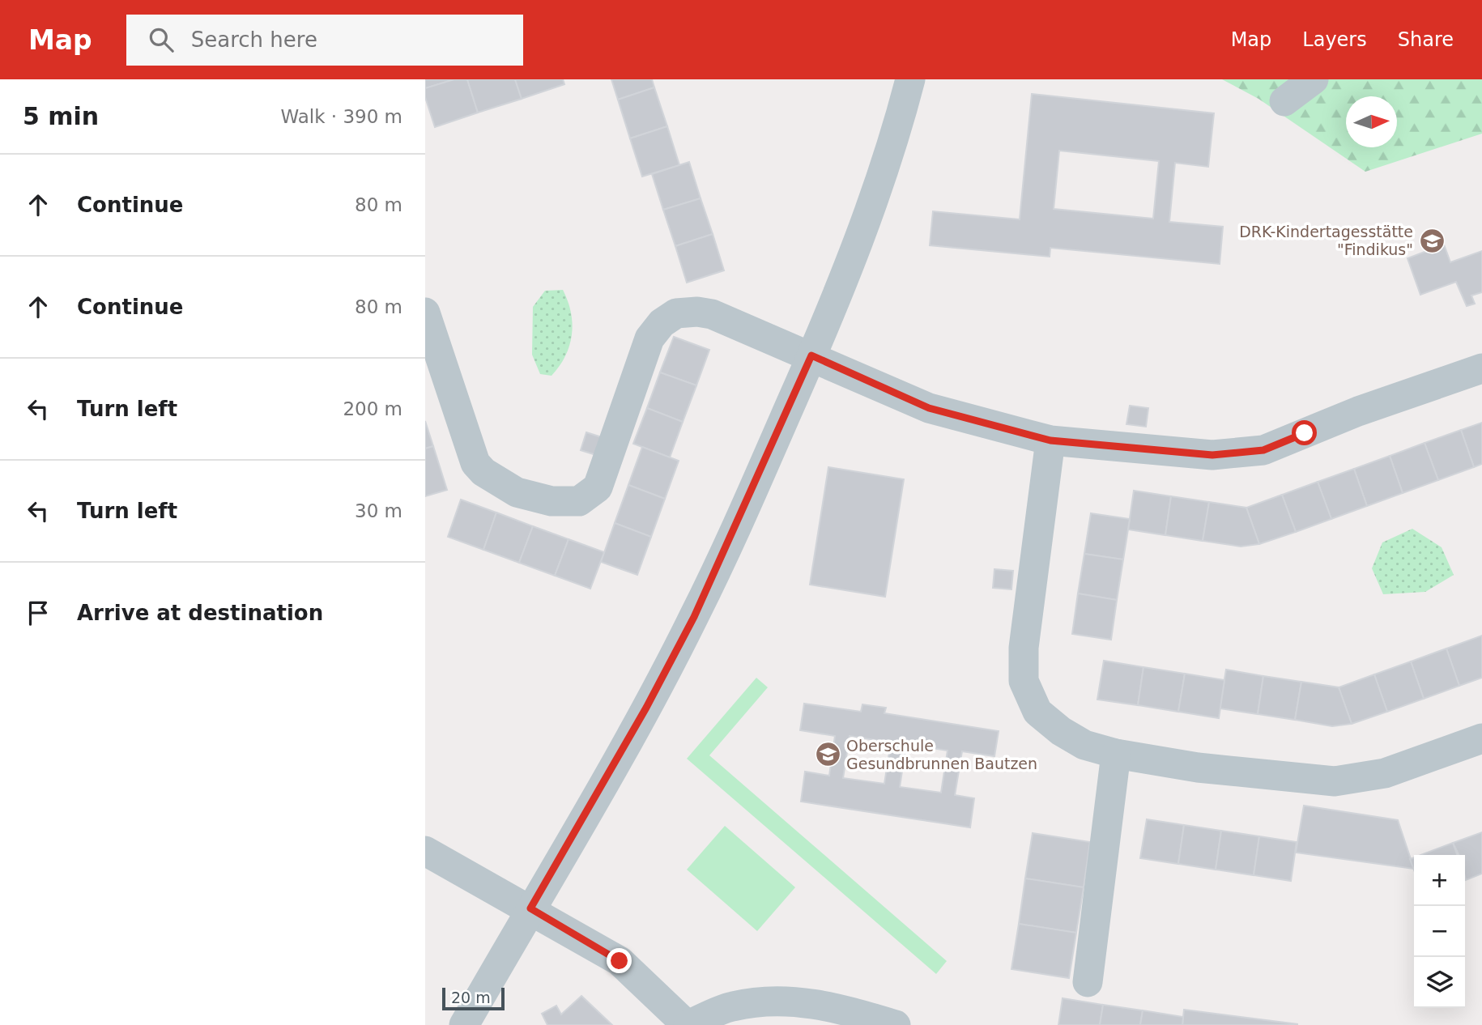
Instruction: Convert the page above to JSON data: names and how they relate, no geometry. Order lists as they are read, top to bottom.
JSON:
{
  "places": {
    "school or university": ["DRK-Kindertagesstätte \"Findikus\"", "Oberschule Gesundbrunnen Bautzen"]
  },
  "scale_bar": "20 m",
  "north": "right",
  "page": {
    "header": "Map",
    "search": "Search here",
    "nav": ["Map", "Layers", "Share"],
    "heading": ["5 min", "Walk · 390 m"],
    "list": [
      ["Continue", "80 m"],
      ["Continue", "80 m"],
      ["Turn left", "200 m"],
      ["Turn left", "30 m"],
      "Arrive at destination"
    ],
    "map_buttons": ["+", "−"],
    "scale": "20 m"
  }
}
